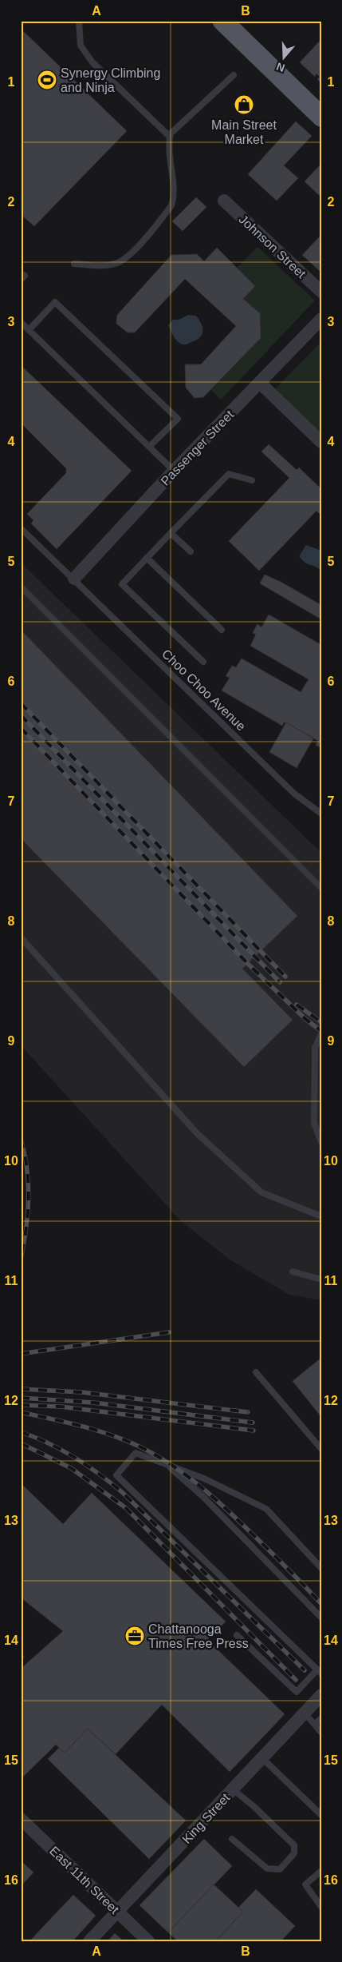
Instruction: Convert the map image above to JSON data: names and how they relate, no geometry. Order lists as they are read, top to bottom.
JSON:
{
  "streets": {
    "street": [
      "Johnson Street",
      "Passenger Street",
      "King Street",
      "East 11th Street"
    ],
    "lane": ["Choo Choo Avenue"]
  },
  "crossings": [
    ["Passenger Street", "Choo Choo Avenue"],
    ["King Street", "East 11th Street"]
  ],
  "places": {
    "sports": ["Synergy Climbing and Ninja"],
    "shop": ["Main Street Market"],
    "office": ["Chattanooga Times Free Press"]
  },
  "north": "bottom",
  "grid": {
    "columns": ["A", "B"],
    "rows": [
      "1",
      "2",
      "3",
      "4",
      "5",
      "6",
      "7",
      "8",
      "9",
      "10",
      "11",
      "12",
      "13",
      "14",
      "15",
      "16"
    ]
  }
}
